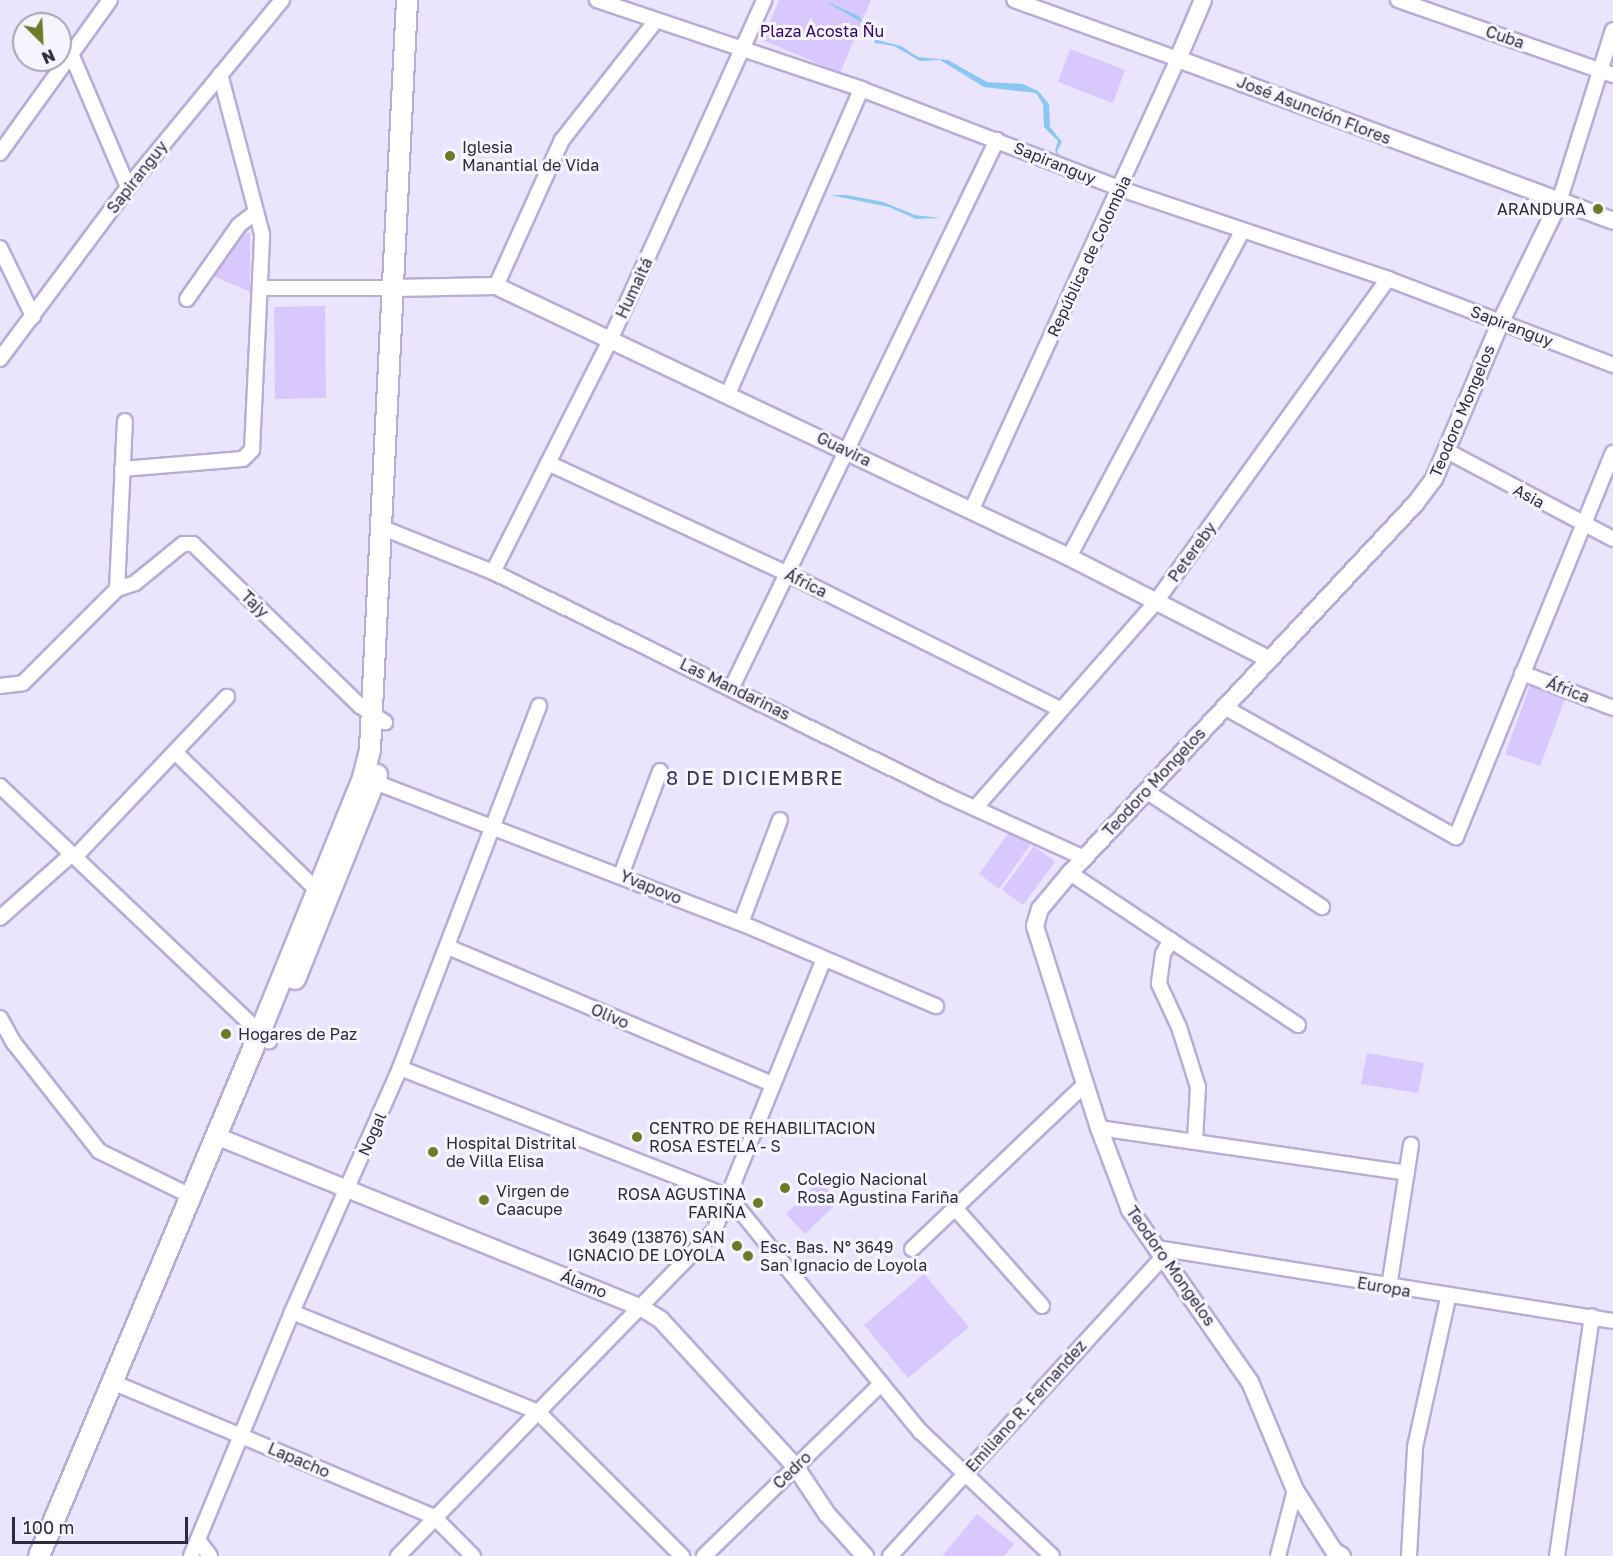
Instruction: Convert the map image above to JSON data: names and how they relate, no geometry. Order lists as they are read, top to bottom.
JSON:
{
  "streets": {
    "street": [
      "Cuba",
      "José Asunción Flores",
      "Sapiranguy",
      "República de Colombia",
      "Humaitá",
      "Teodoro Mongelos",
      "Guavira",
      "Asia",
      "Petereby",
      "África",
      "Tajy",
      "Las Mandarinas",
      "Yvapovo",
      "Olivo",
      "Nogal",
      "Álamo",
      "Europa",
      "Emiliano R. Fernandez",
      "Lapacho",
      "Cedro"
    ]
  },
  "crossings": [
    ["Cuba", "Teodoro Mongelos"],
    ["José Asunción Flores", "República de Colombia"],
    ["José Asunción Flores", "Teodoro Mongelos"],
    ["Sapiranguy", "República de Colombia"],
    ["Sapiranguy", "Humaitá"],
    ["Sapiranguy", "Teodoro Mongelos"],
    ["Sapiranguy", "Petereby"],
    ["República de Colombia", "Guavira"],
    ["Humaitá", "Guavira"],
    ["Humaitá", "África"],
    ["Humaitá", "Las Mandarinas"],
    ["Teodoro Mongelos", "Guavira"],
    ["Teodoro Mongelos", "Asia"],
    ["Teodoro Mongelos", "Las Mandarinas"],
    ["Teodoro Mongelos", "Europa"],
    ["Teodoro Mongelos", "Emiliano R. Fernandez"],
    ["Guavira", "Petereby"],
    ["Petereby", "África"],
    ["Petereby", "Las Mandarinas"],
    ["Yvapovo", "Nogal"],
    ["Olivo", "Nogal"],
    ["Nogal", "Álamo"],
    ["Nogal", "Lapacho"],
    ["Álamo", "Cedro"],
    ["Europa", "Emiliano R. Fernandez"]
  ],
  "districts": ["8 DE DICIEMBRE"],
  "parks": ["Plaza Acosta Ñu"],
  "places": [
    "Iglesia Manantial de Vida",
    "ARANDURA",
    "Hogares de Paz",
    "CENTRO DE REHABILITACION ROSA ESTELA - S",
    "Hospital Distrital de Villa Elisa",
    "Colegio Nacional Rosa Agustina Fariña",
    "Virgen de Caacupe",
    "ROSA AGUSTINA FARIÑA",
    "3649 (13876) SAN IGNACIO DE LOYOLA",
    "Esc. Bas. N° 3649 San Ignacio de Loyola"
  ],
  "scale_bar": "100 m",
  "north": "bottom right"
}
